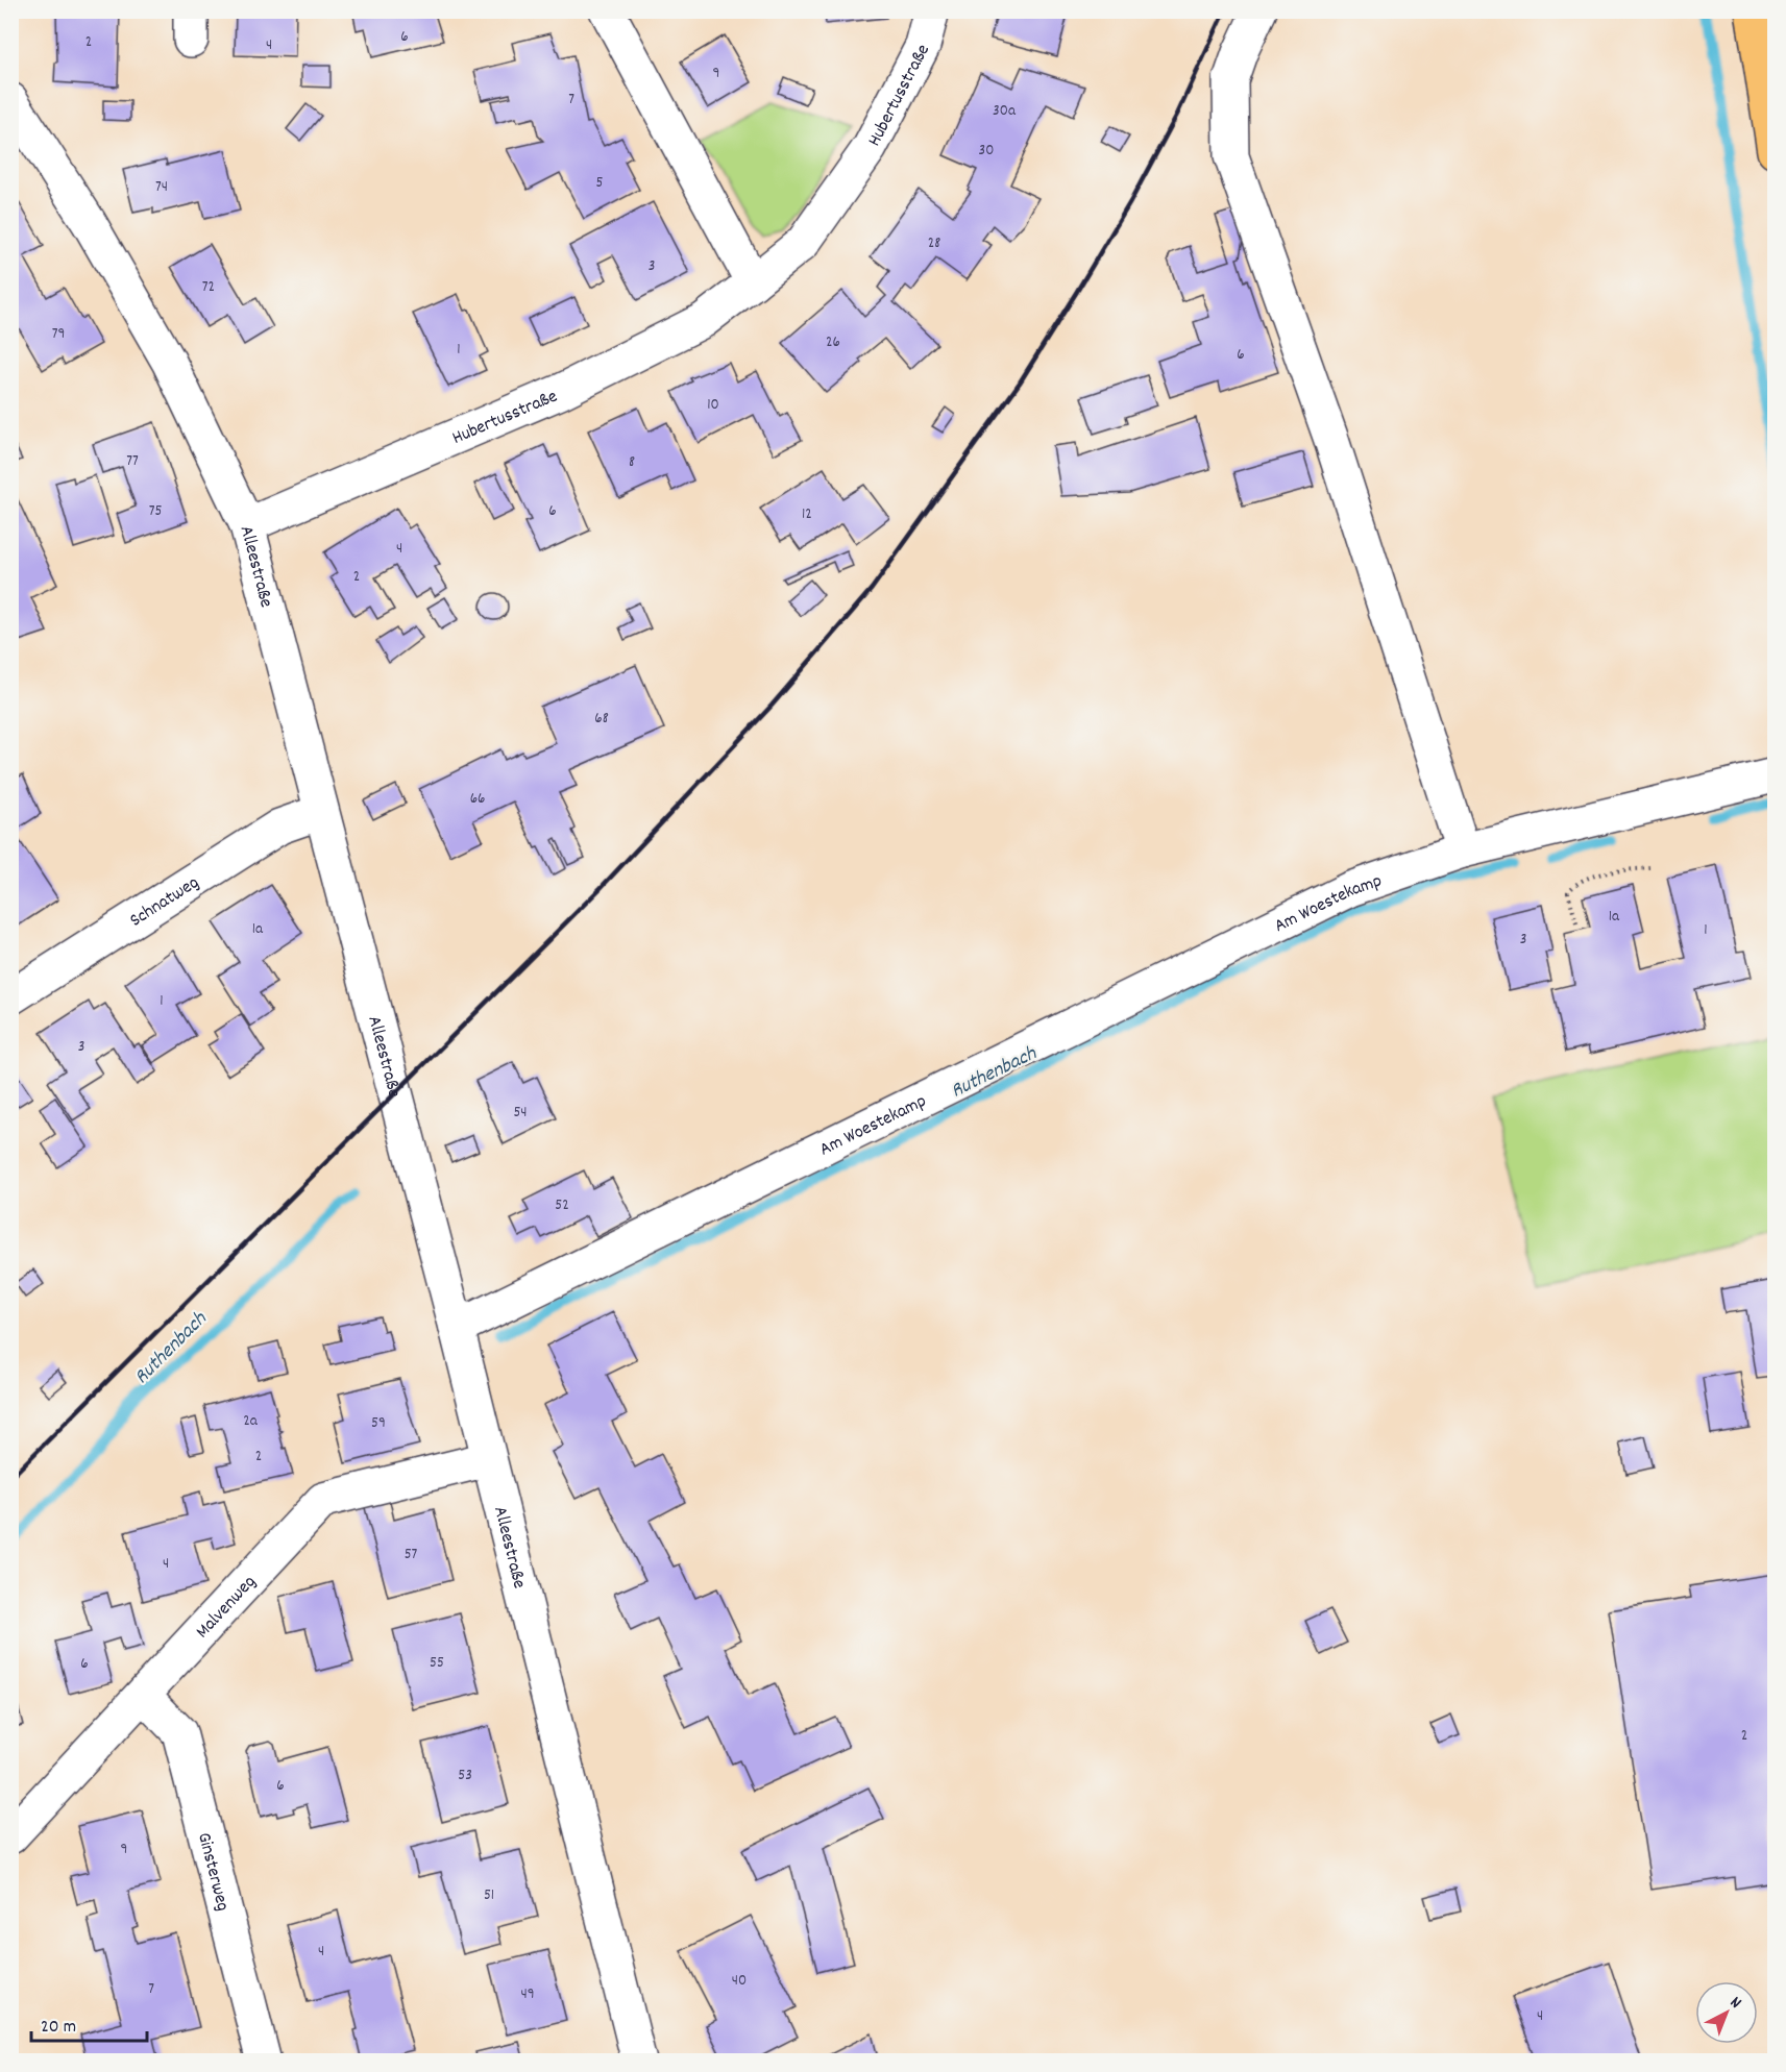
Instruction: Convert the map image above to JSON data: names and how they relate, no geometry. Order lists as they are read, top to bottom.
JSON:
{
  "streets": {
    "street": [
      "Hubertusstraße",
      "Alleestraße",
      "Schnatweg",
      "Am Woestekamp",
      "Malvenweg",
      "Ginsterweg"
    ]
  },
  "crossings": [
    ["Hubertusstraße", "Alleestraße"],
    ["Alleestraße", "Schnatweg"],
    ["Alleestraße", "Am Woestekamp"],
    ["Alleestraße", "Malvenweg"],
    ["Malvenweg", "Ginsterweg"]
  ],
  "water": ["Ruthenbach"],
  "house_numbers": [
    "6",
    "2",
    "4",
    "9",
    "7",
    "30a",
    "30",
    "5",
    "74",
    "28",
    "3",
    "72",
    "79",
    "26",
    "1",
    "6",
    "10",
    "77",
    "8",
    "75",
    "6",
    "12",
    "4",
    "2",
    "68",
    "66",
    "1a",
    "1a",
    "1",
    "3",
    "1",
    "3",
    "54",
    "52",
    "2a",
    "59",
    "2",
    "57",
    "4",
    "55",
    "6",
    "2",
    "53",
    "6",
    "9",
    "51",
    "4",
    "40",
    "7",
    "49",
    "4"
  ],
  "scale_bar": "20 m",
  "north": "top right"
}
